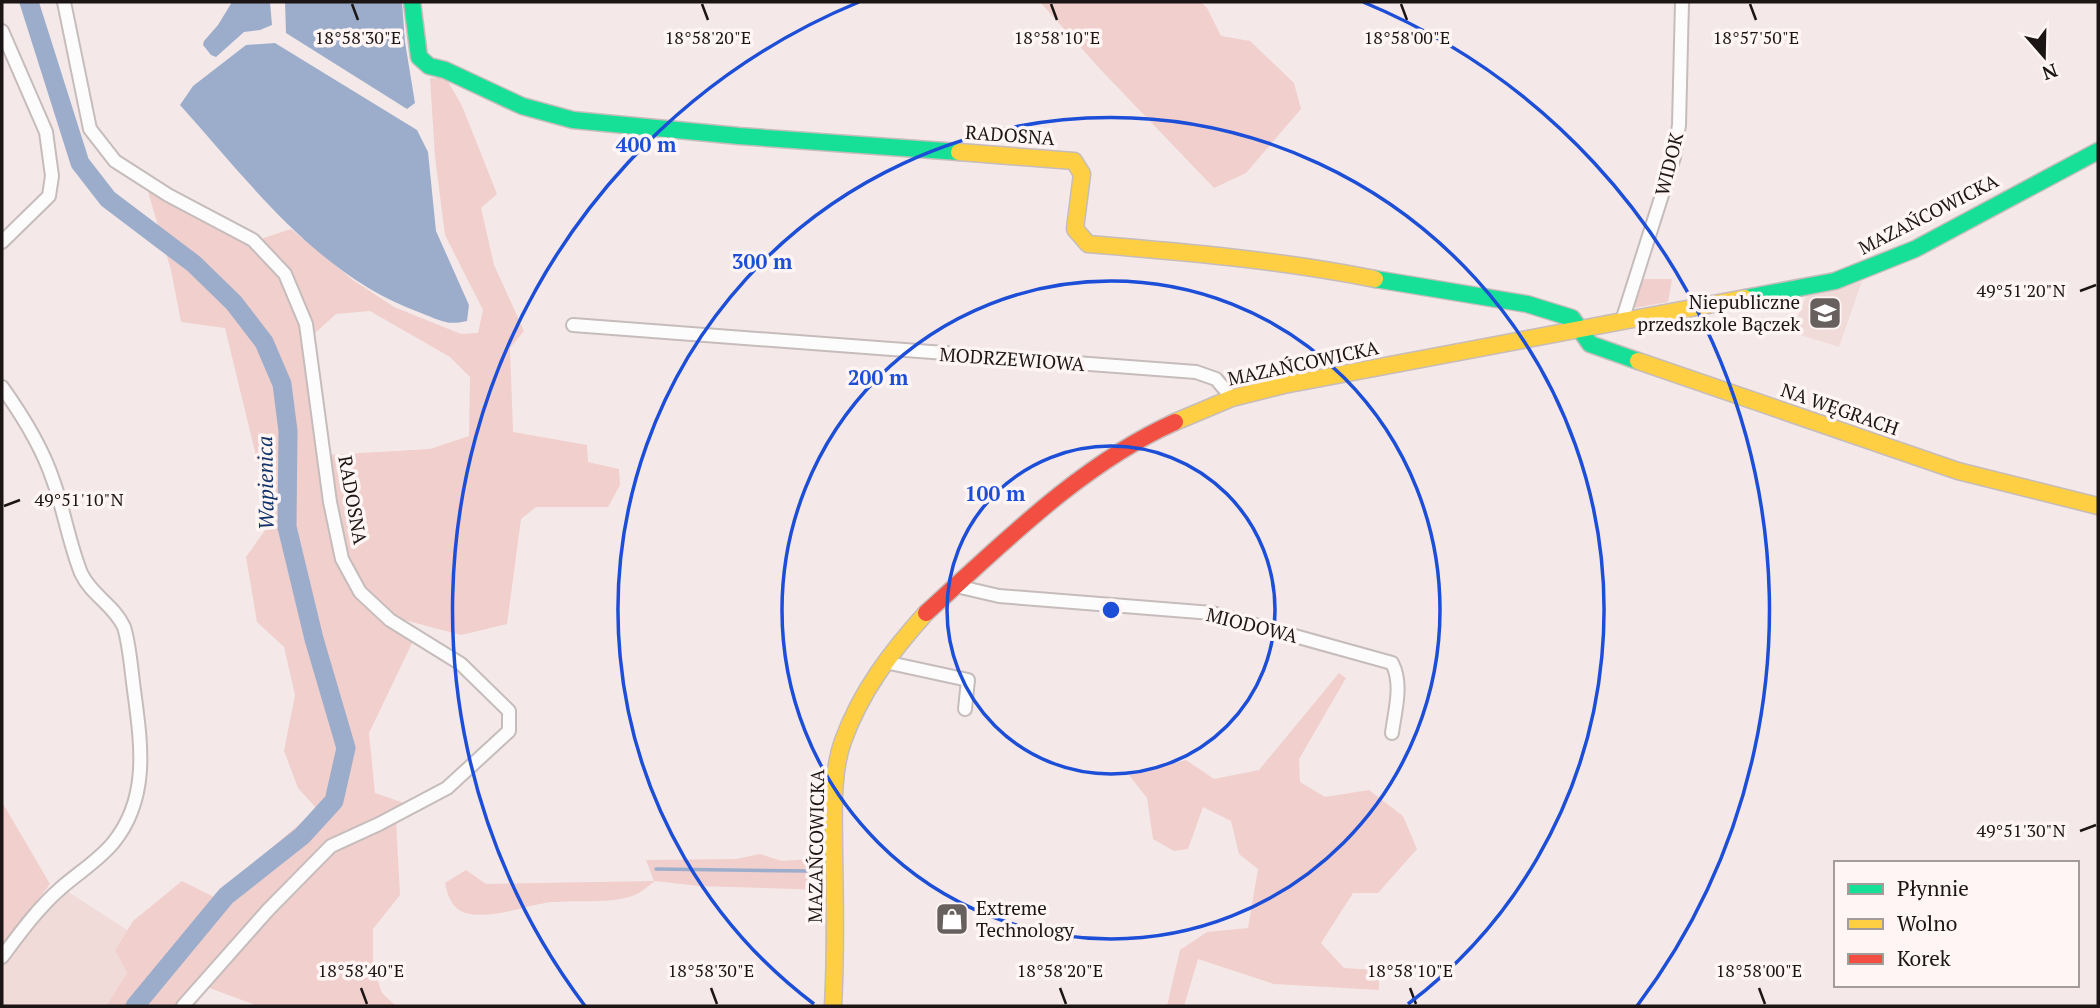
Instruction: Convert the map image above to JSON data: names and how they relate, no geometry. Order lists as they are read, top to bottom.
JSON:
{
  "streets": {
    "street": [
      "RADOSNA",
      "WIDOK",
      "MAZAŃCOWICKA",
      "MODRZEWIOWA",
      "NA WĘGRACH",
      "MIODOWA"
    ]
  },
  "crossings": [
    ["RADOSNA", "MAZAŃCOWICKA"],
    ["RADOSNA", "NA WĘGRACH"],
    ["WIDOK", "MAZAŃCOWICKA"],
    ["MAZAŃCOWICKA", "MODRZEWIOWA"],
    ["MAZAŃCOWICKA", "NA WĘGRACH"],
    ["MAZAŃCOWICKA", "MIODOWA"]
  ],
  "water": ["Wapienica"],
  "places": {
    "school or university": ["Niepubliczne przedszkole Bączek"],
    "shop": ["Extreme Technology"]
  },
  "legend": ["Płynnie", "Wolno", "Korek"],
  "north": "bottom",
  "coordinates": [
    "18°58'30\"E",
    "18°58'20\"E",
    "18°58'10\"E",
    "18°58'00\"E",
    "18°57'50\"E",
    "49°51'20\"N",
    "49°51'10\"N",
    "49°51'30\"N",
    "18°58'40\"E"
  ],
  "rings": [
    "400 m",
    "300 m",
    "200 m",
    "100 m"
  ]
}
